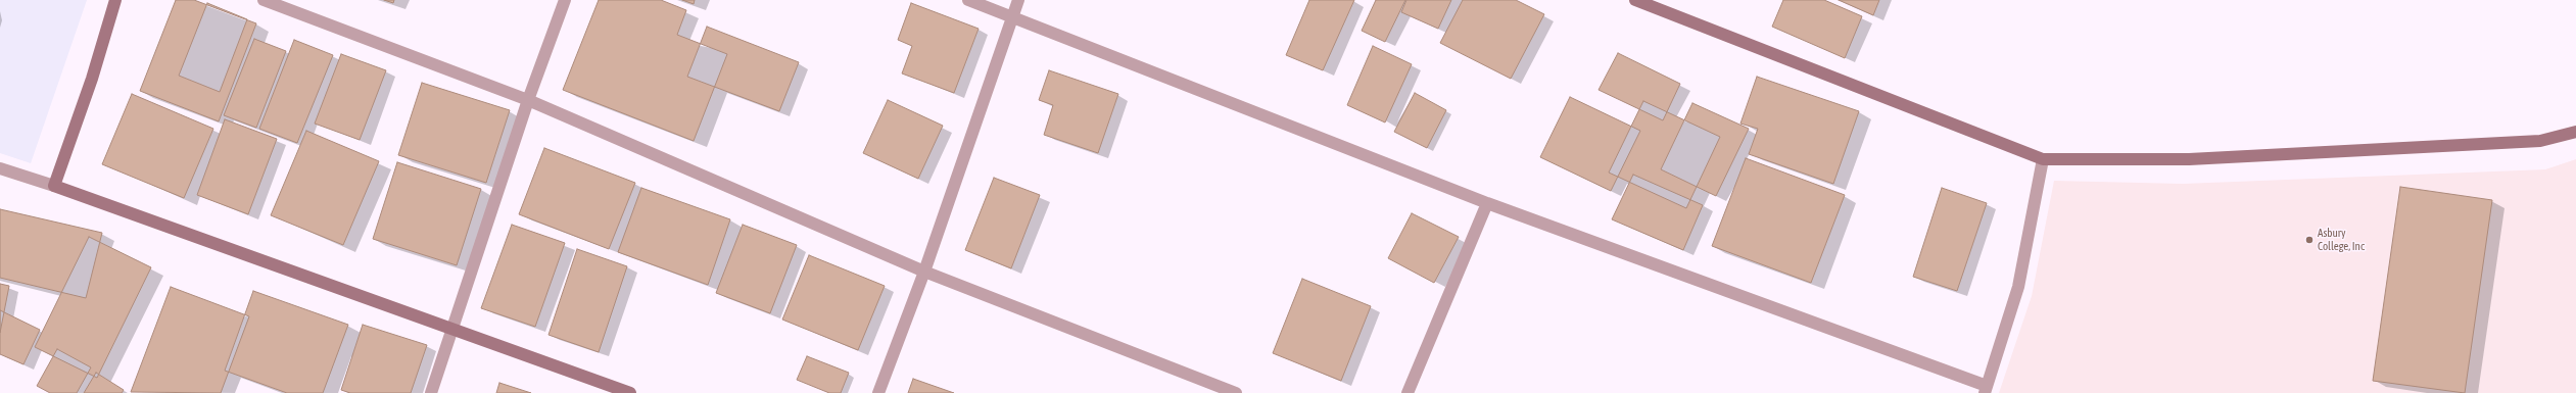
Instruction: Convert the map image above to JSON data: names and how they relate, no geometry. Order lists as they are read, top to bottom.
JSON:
{
  "places": ["Asbury College, Inc"]
}
